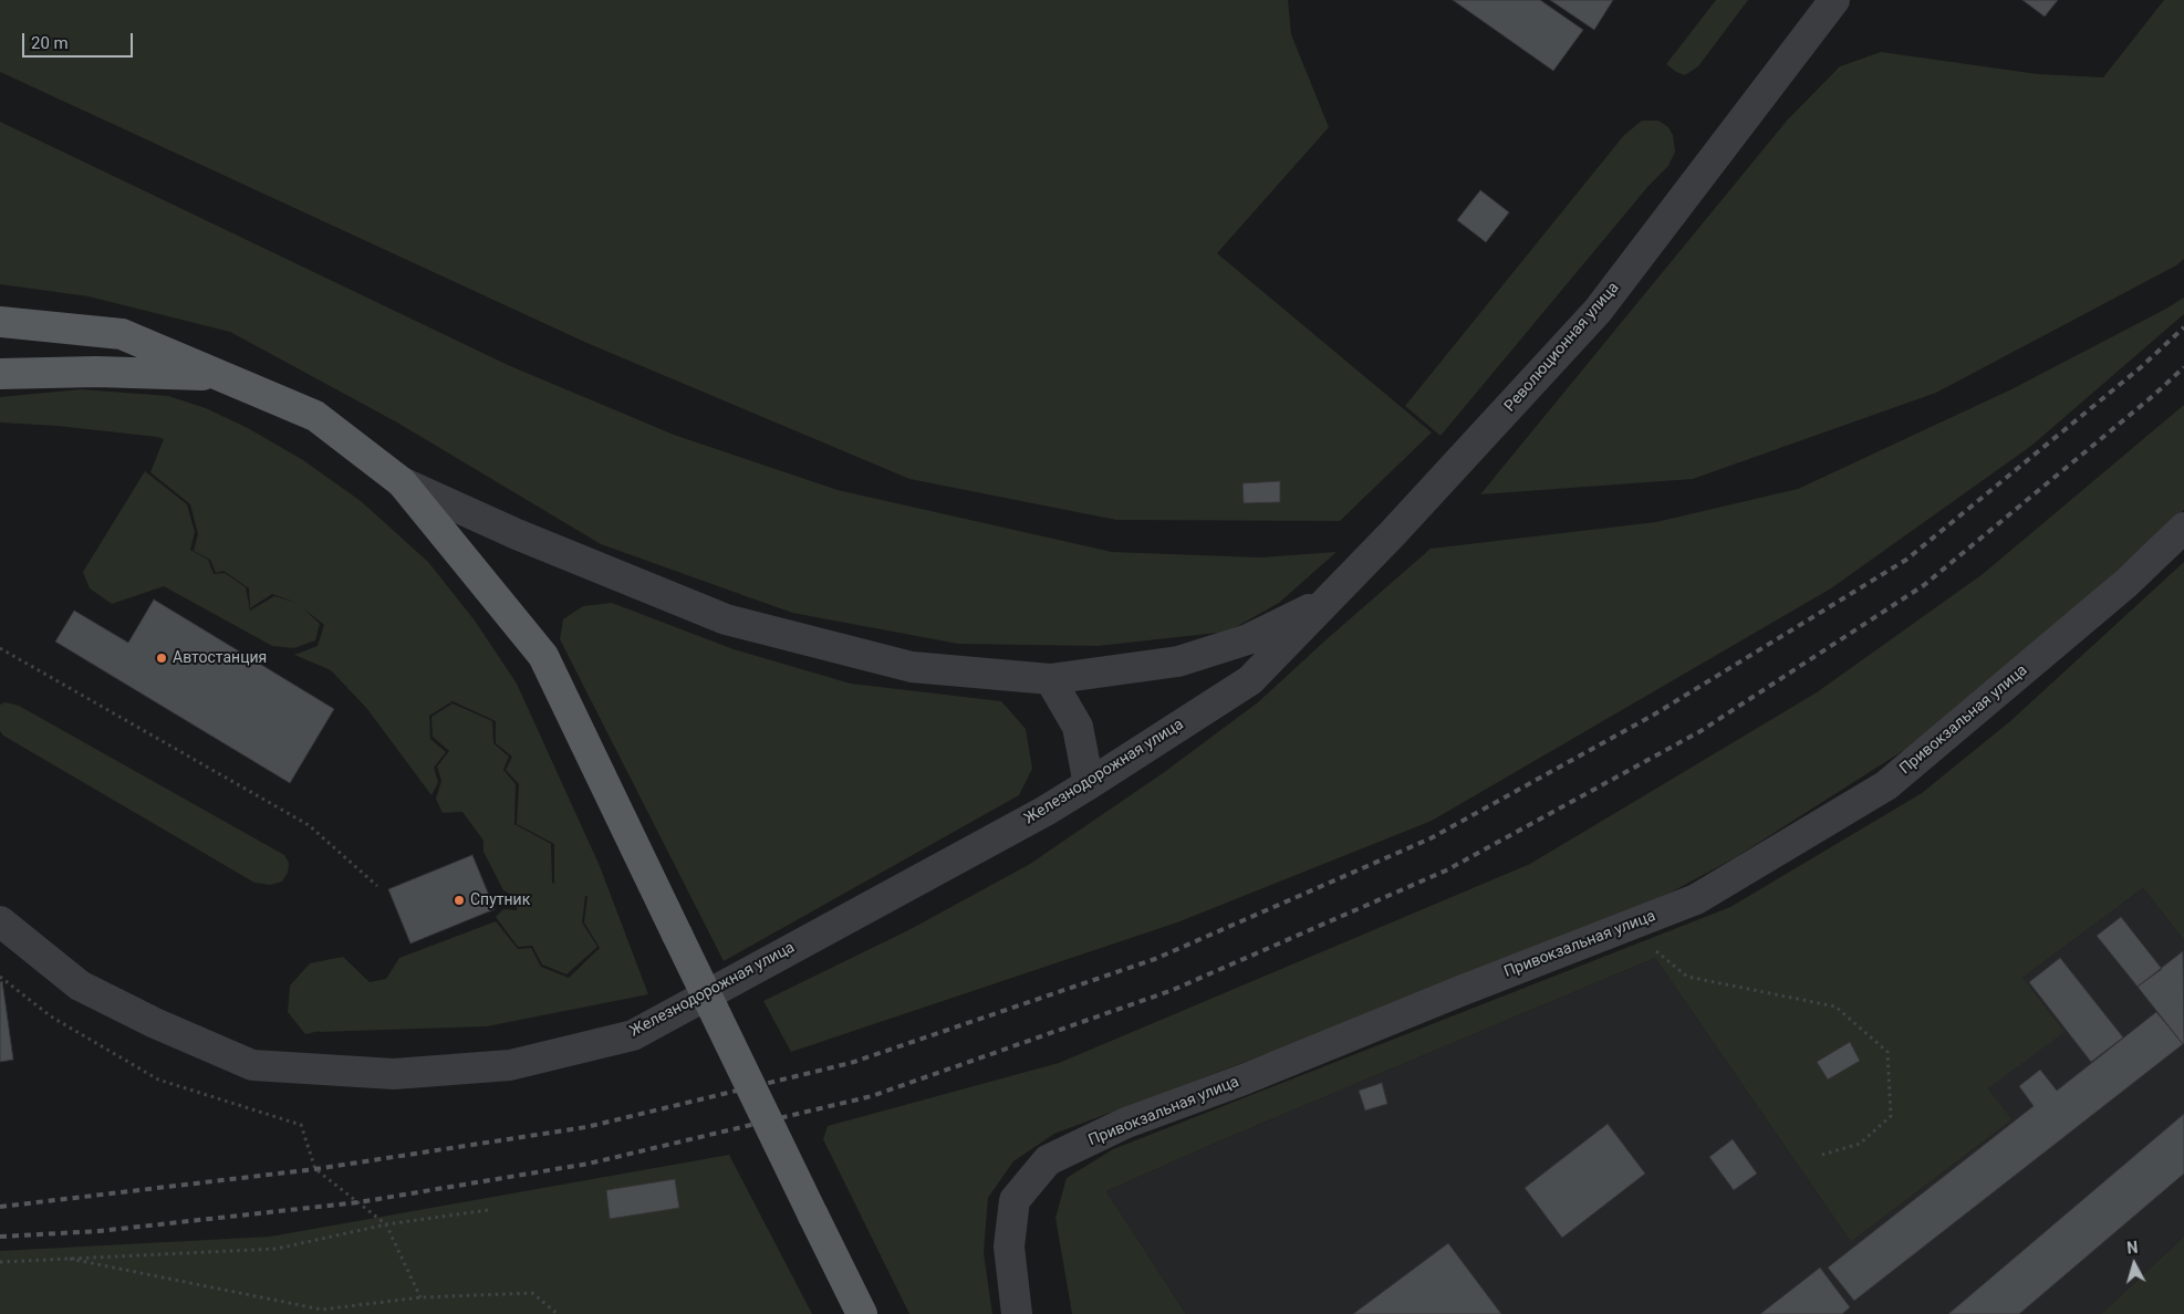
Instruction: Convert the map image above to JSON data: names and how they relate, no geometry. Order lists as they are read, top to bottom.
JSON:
{
  "streets": {
    "street": ["Революционная улица", "Привокзальная улица", "Железнодорожная улица"]
  },
  "crossings": [
    ["Революционная улица", "Железнодорожная улица"]
  ],
  "places": ["Автостанция", "Спутник"],
  "scale_bar": "20 m",
  "north": "top"
}
